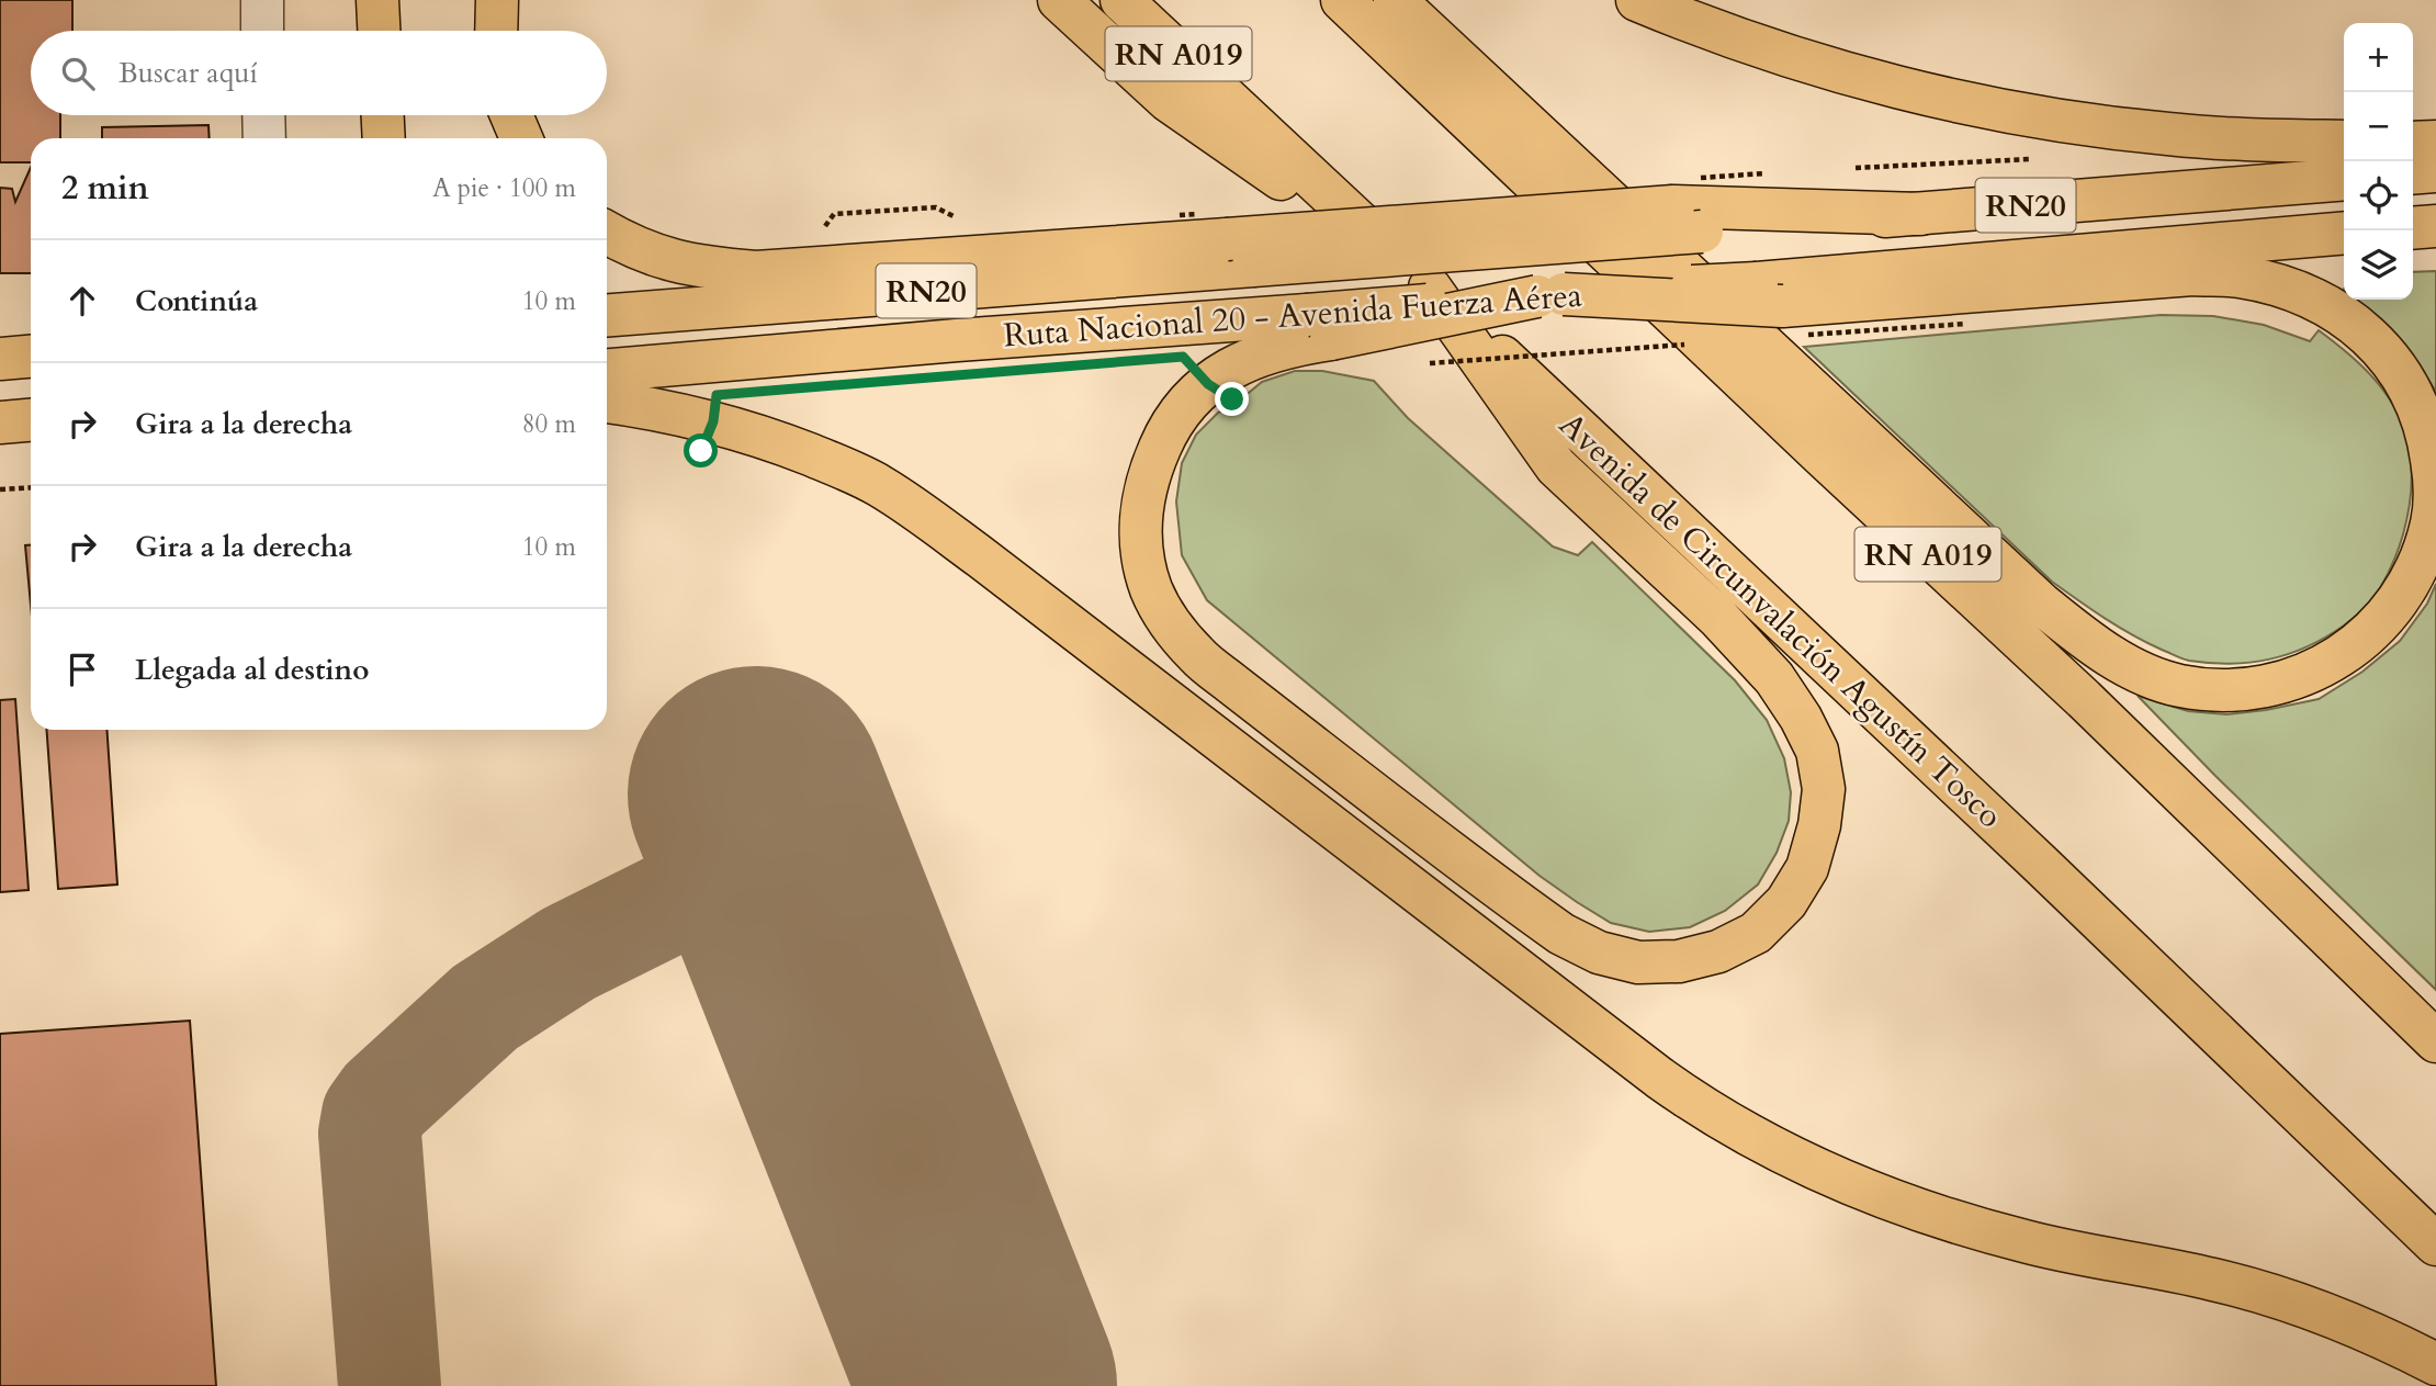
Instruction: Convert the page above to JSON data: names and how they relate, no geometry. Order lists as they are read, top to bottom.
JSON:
{
  "streets": {
    "main road": [
      "RN A019",
      "RN20",
      "Ruta Nacional 20 - Avenida Fuerza Aérea",
      "Avenida de Circunvalación Agustín Tosco"
    ]
  },
  "crossings": [
    ["RN20", "Ruta Nacional 20 - Avenida Fuerza Aérea"]
  ],
  "page": {
    "map_buttons": ["+", "−"],
    "search": "Buscar aquí",
    "heading": ["2 min", "A pie · 100 m"],
    "list": [
      ["Continúa", "10 m"],
      ["Gira a la derecha", "80 m"],
      ["Gira a la derecha", "10 m"],
      "Llegada al destino"
    ]
  }
}
